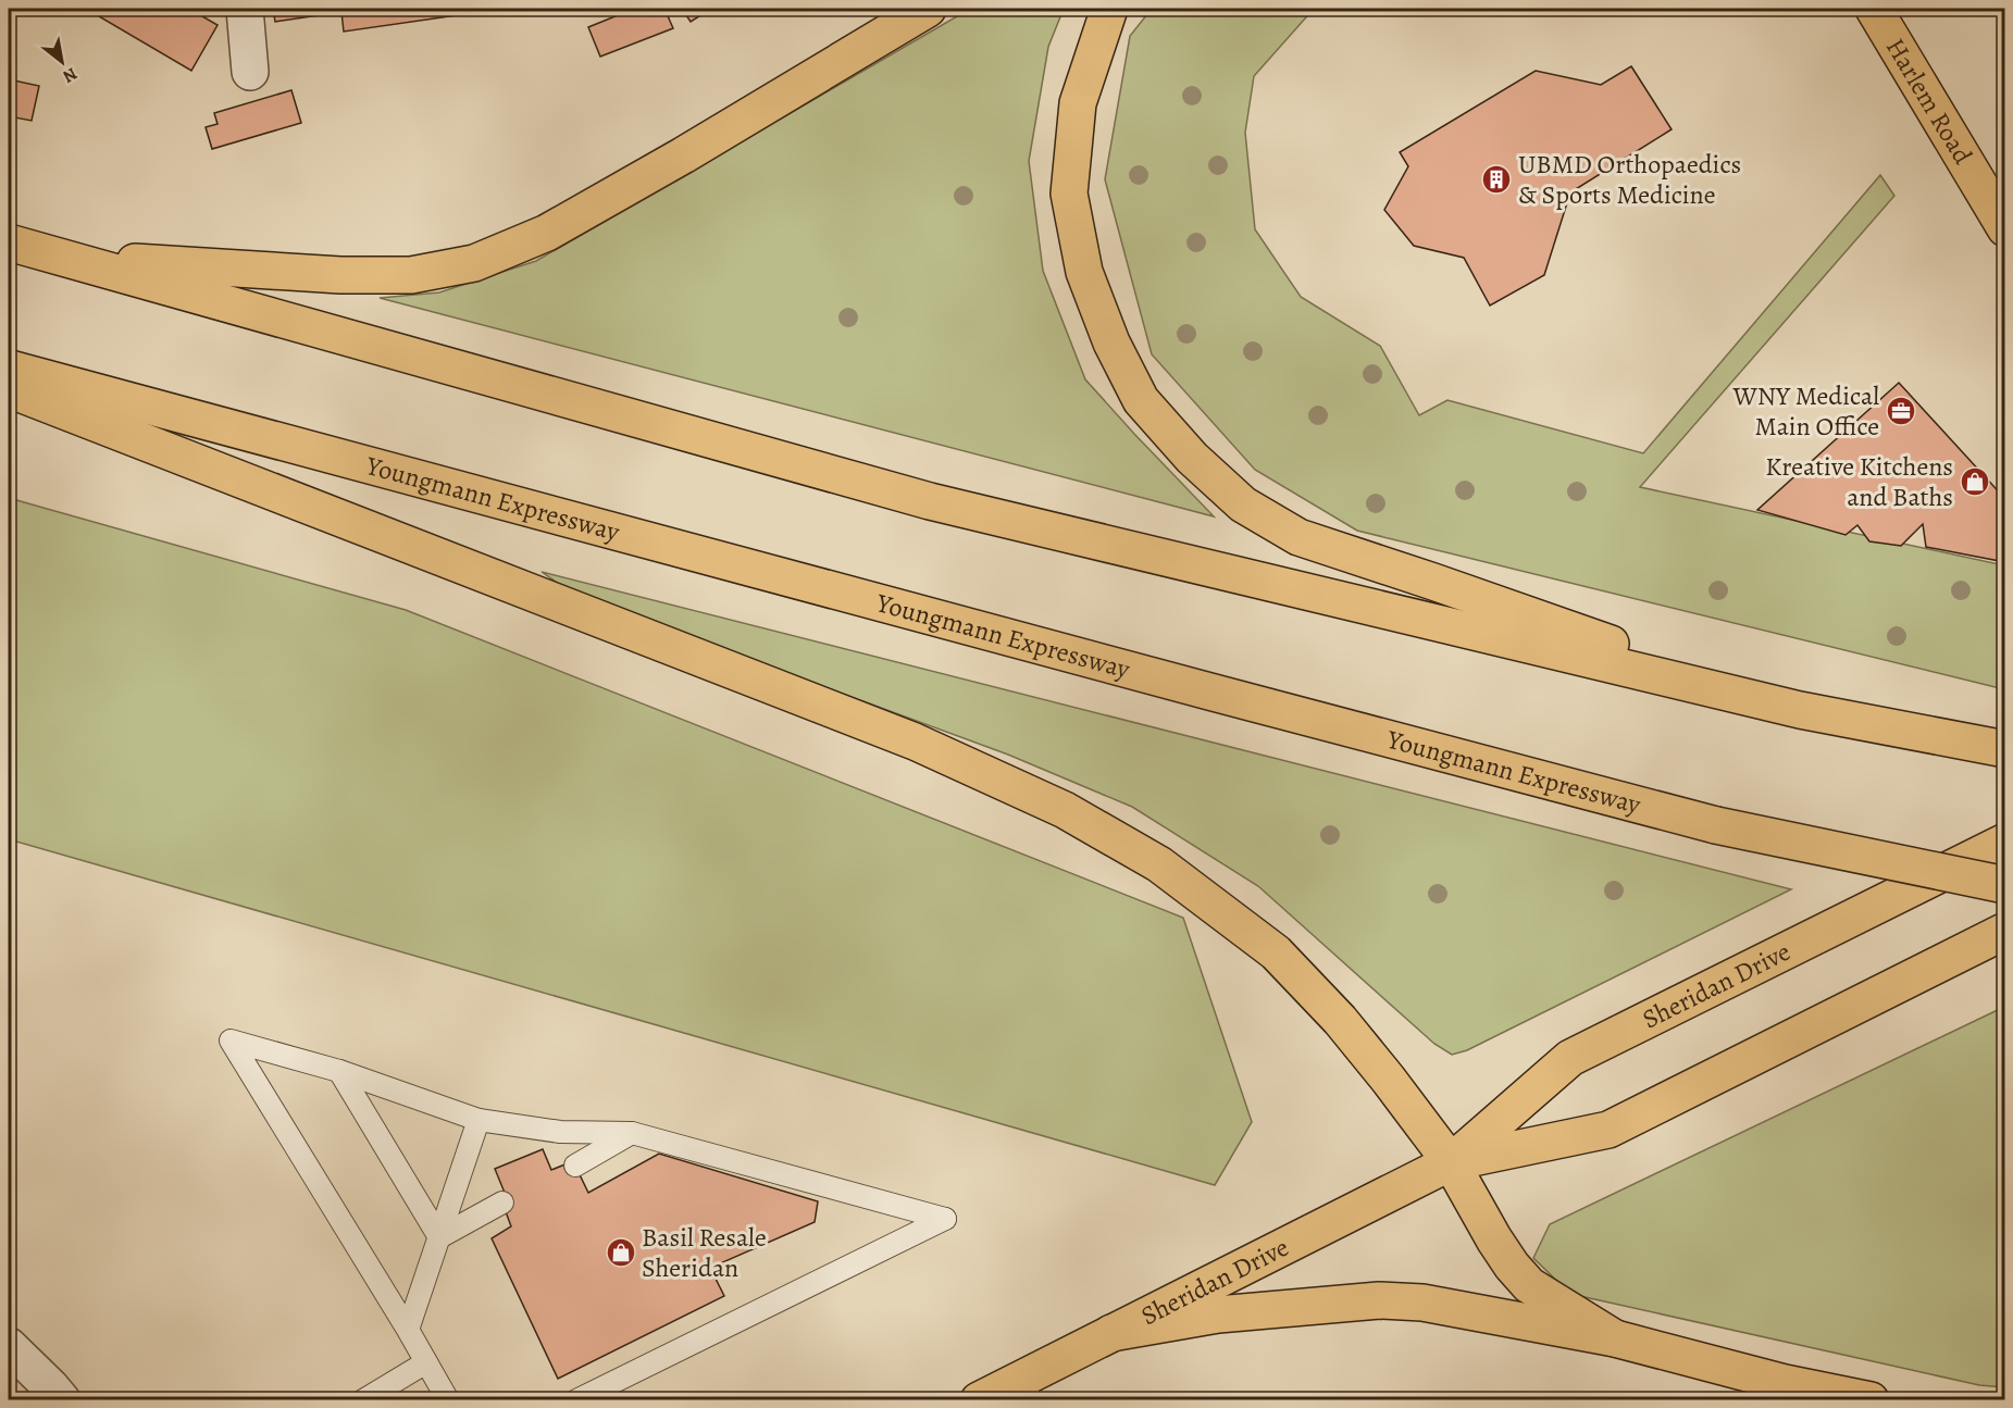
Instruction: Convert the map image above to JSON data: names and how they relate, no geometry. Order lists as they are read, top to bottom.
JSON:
{
  "streets": {
    "main road": ["Harlem Road", "Youngmann Expressway", "Sheridan Drive"]
  },
  "places": {
    "building": ["UBMD Orthopaedics & Sports Medicine"],
    "office": ["WNY Medical Main Office"],
    "shop": ["Kreative Kitchens and Baths", "Basil Resale Sheridan"]
  },
  "north": "bottom right"
}
